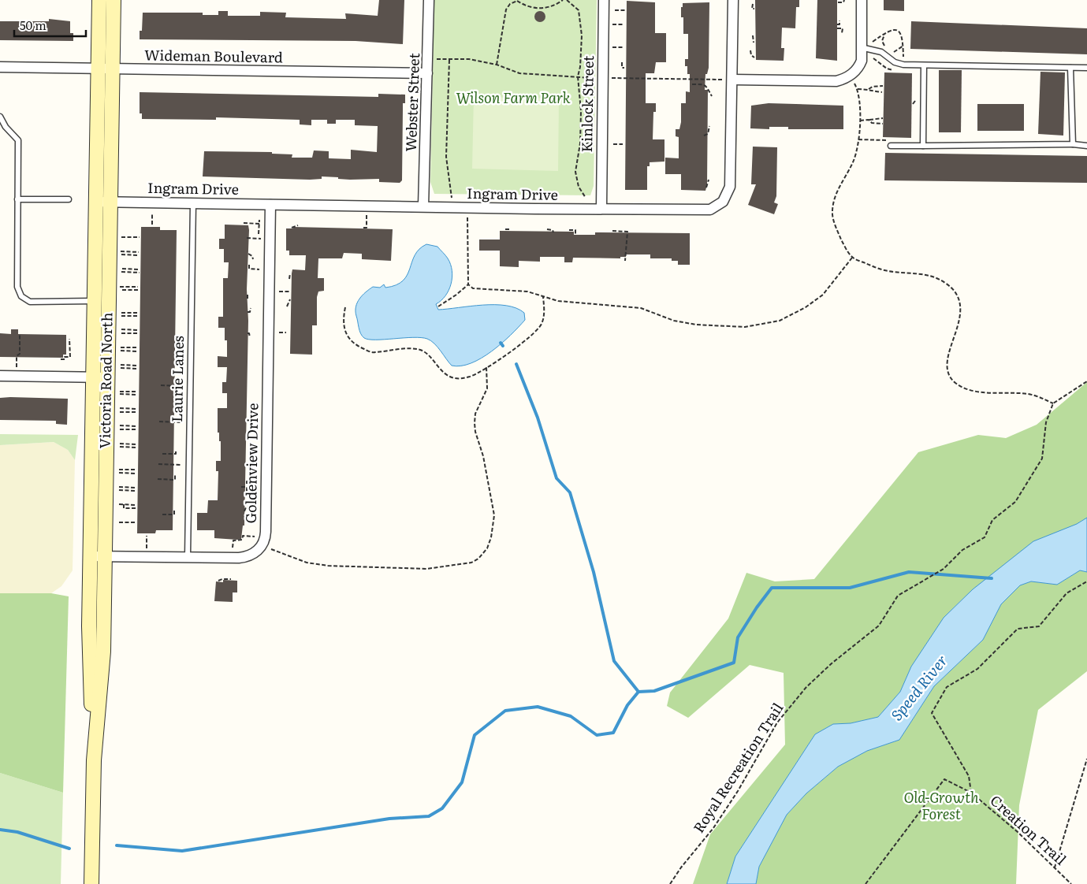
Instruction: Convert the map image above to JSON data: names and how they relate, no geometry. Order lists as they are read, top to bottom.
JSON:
{
  "streets": {
    "main road": ["Victoria Road North"],
    "street": [
      "Wideman Boulevard",
      "Webster Street",
      "Kinlock Street",
      "Ingram Drive",
      "Goldenview Drive"
    ],
    "lane": ["Laurie Lanes"],
    "path": ["Royal Recreation Trail", "Creation Trail"]
  },
  "crossings": [
    ["Wideman Boulevard", "Webster Street"],
    ["Wideman Boulevard", "Victoria Road North"],
    ["Webster Street", "Ingram Drive"],
    ["Kinlock Street", "Ingram Drive"],
    ["Ingram Drive", "Laurie Lanes"],
    ["Ingram Drive", "Victoria Road North"],
    ["Ingram Drive", "Goldenview Drive"],
    ["Laurie Lanes", "Goldenview Drive"],
    ["Victoria Road North", "Goldenview Drive"]
  ],
  "water": ["Speed River"],
  "parks": ["Wilson Farm Park", "Old-Growth Forest"],
  "scale_bar": "50 m"
}
